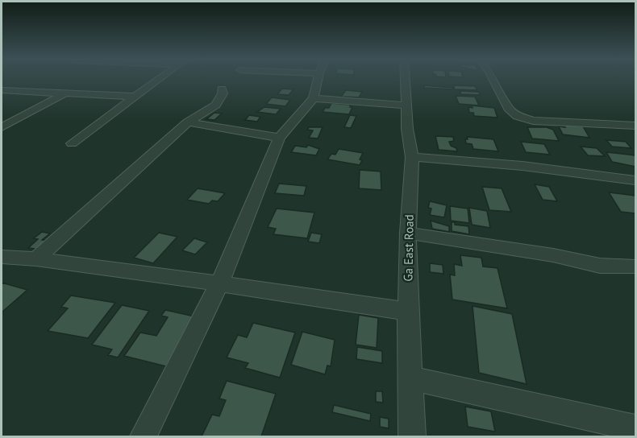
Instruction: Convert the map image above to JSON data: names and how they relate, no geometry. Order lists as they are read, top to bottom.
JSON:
{
  "streets": {
    "street": ["Ga East Road"]
  }
}
